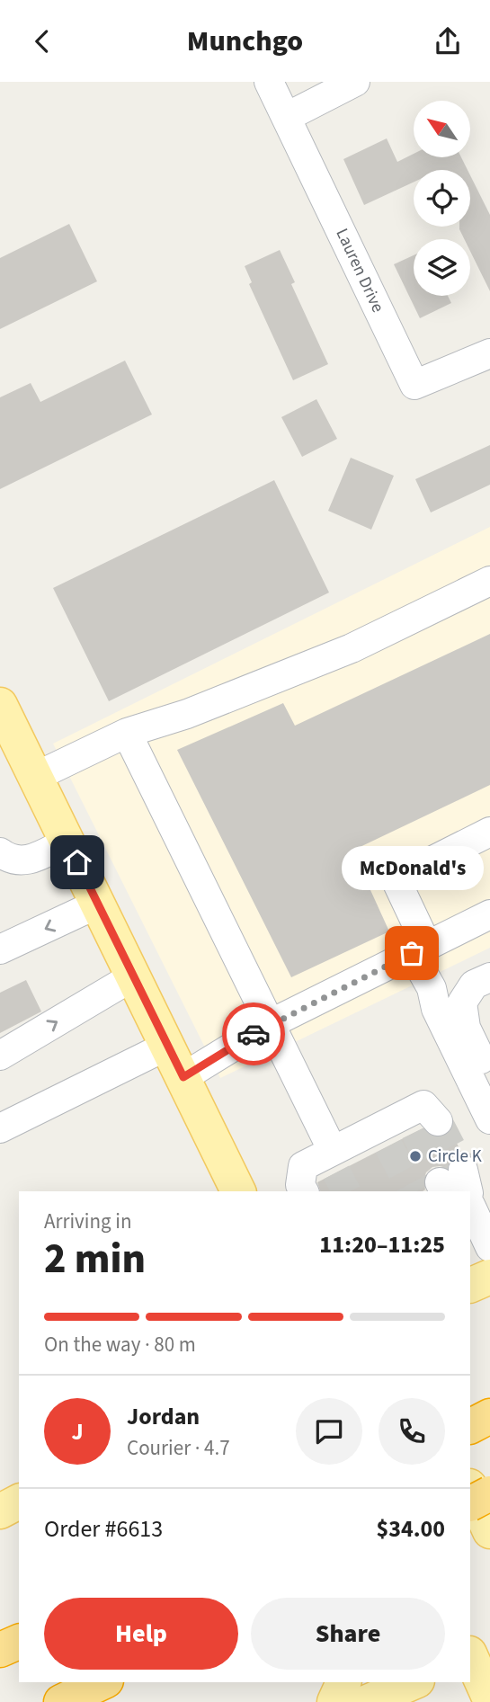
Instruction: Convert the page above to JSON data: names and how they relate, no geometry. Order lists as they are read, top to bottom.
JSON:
{
  "streets": {
    "street": ["Lauren Drive"]
  },
  "places": ["McDonald's", "Circle K"],
  "north": "top left",
  "page": {
    "header": "Munchgo",
    "bubble": "McDonald's",
    "heading": ["2 min", "Arriving in", "11:20–11:25"],
    "panel": [
      "Jordan",
      "Courier · 4.7",
      "Order #6613",
      "$34.00"
    ],
    "bar": "On the way · 80 m",
    "round": "J",
    "buttons": ["Help", "Share"]
  }
}
